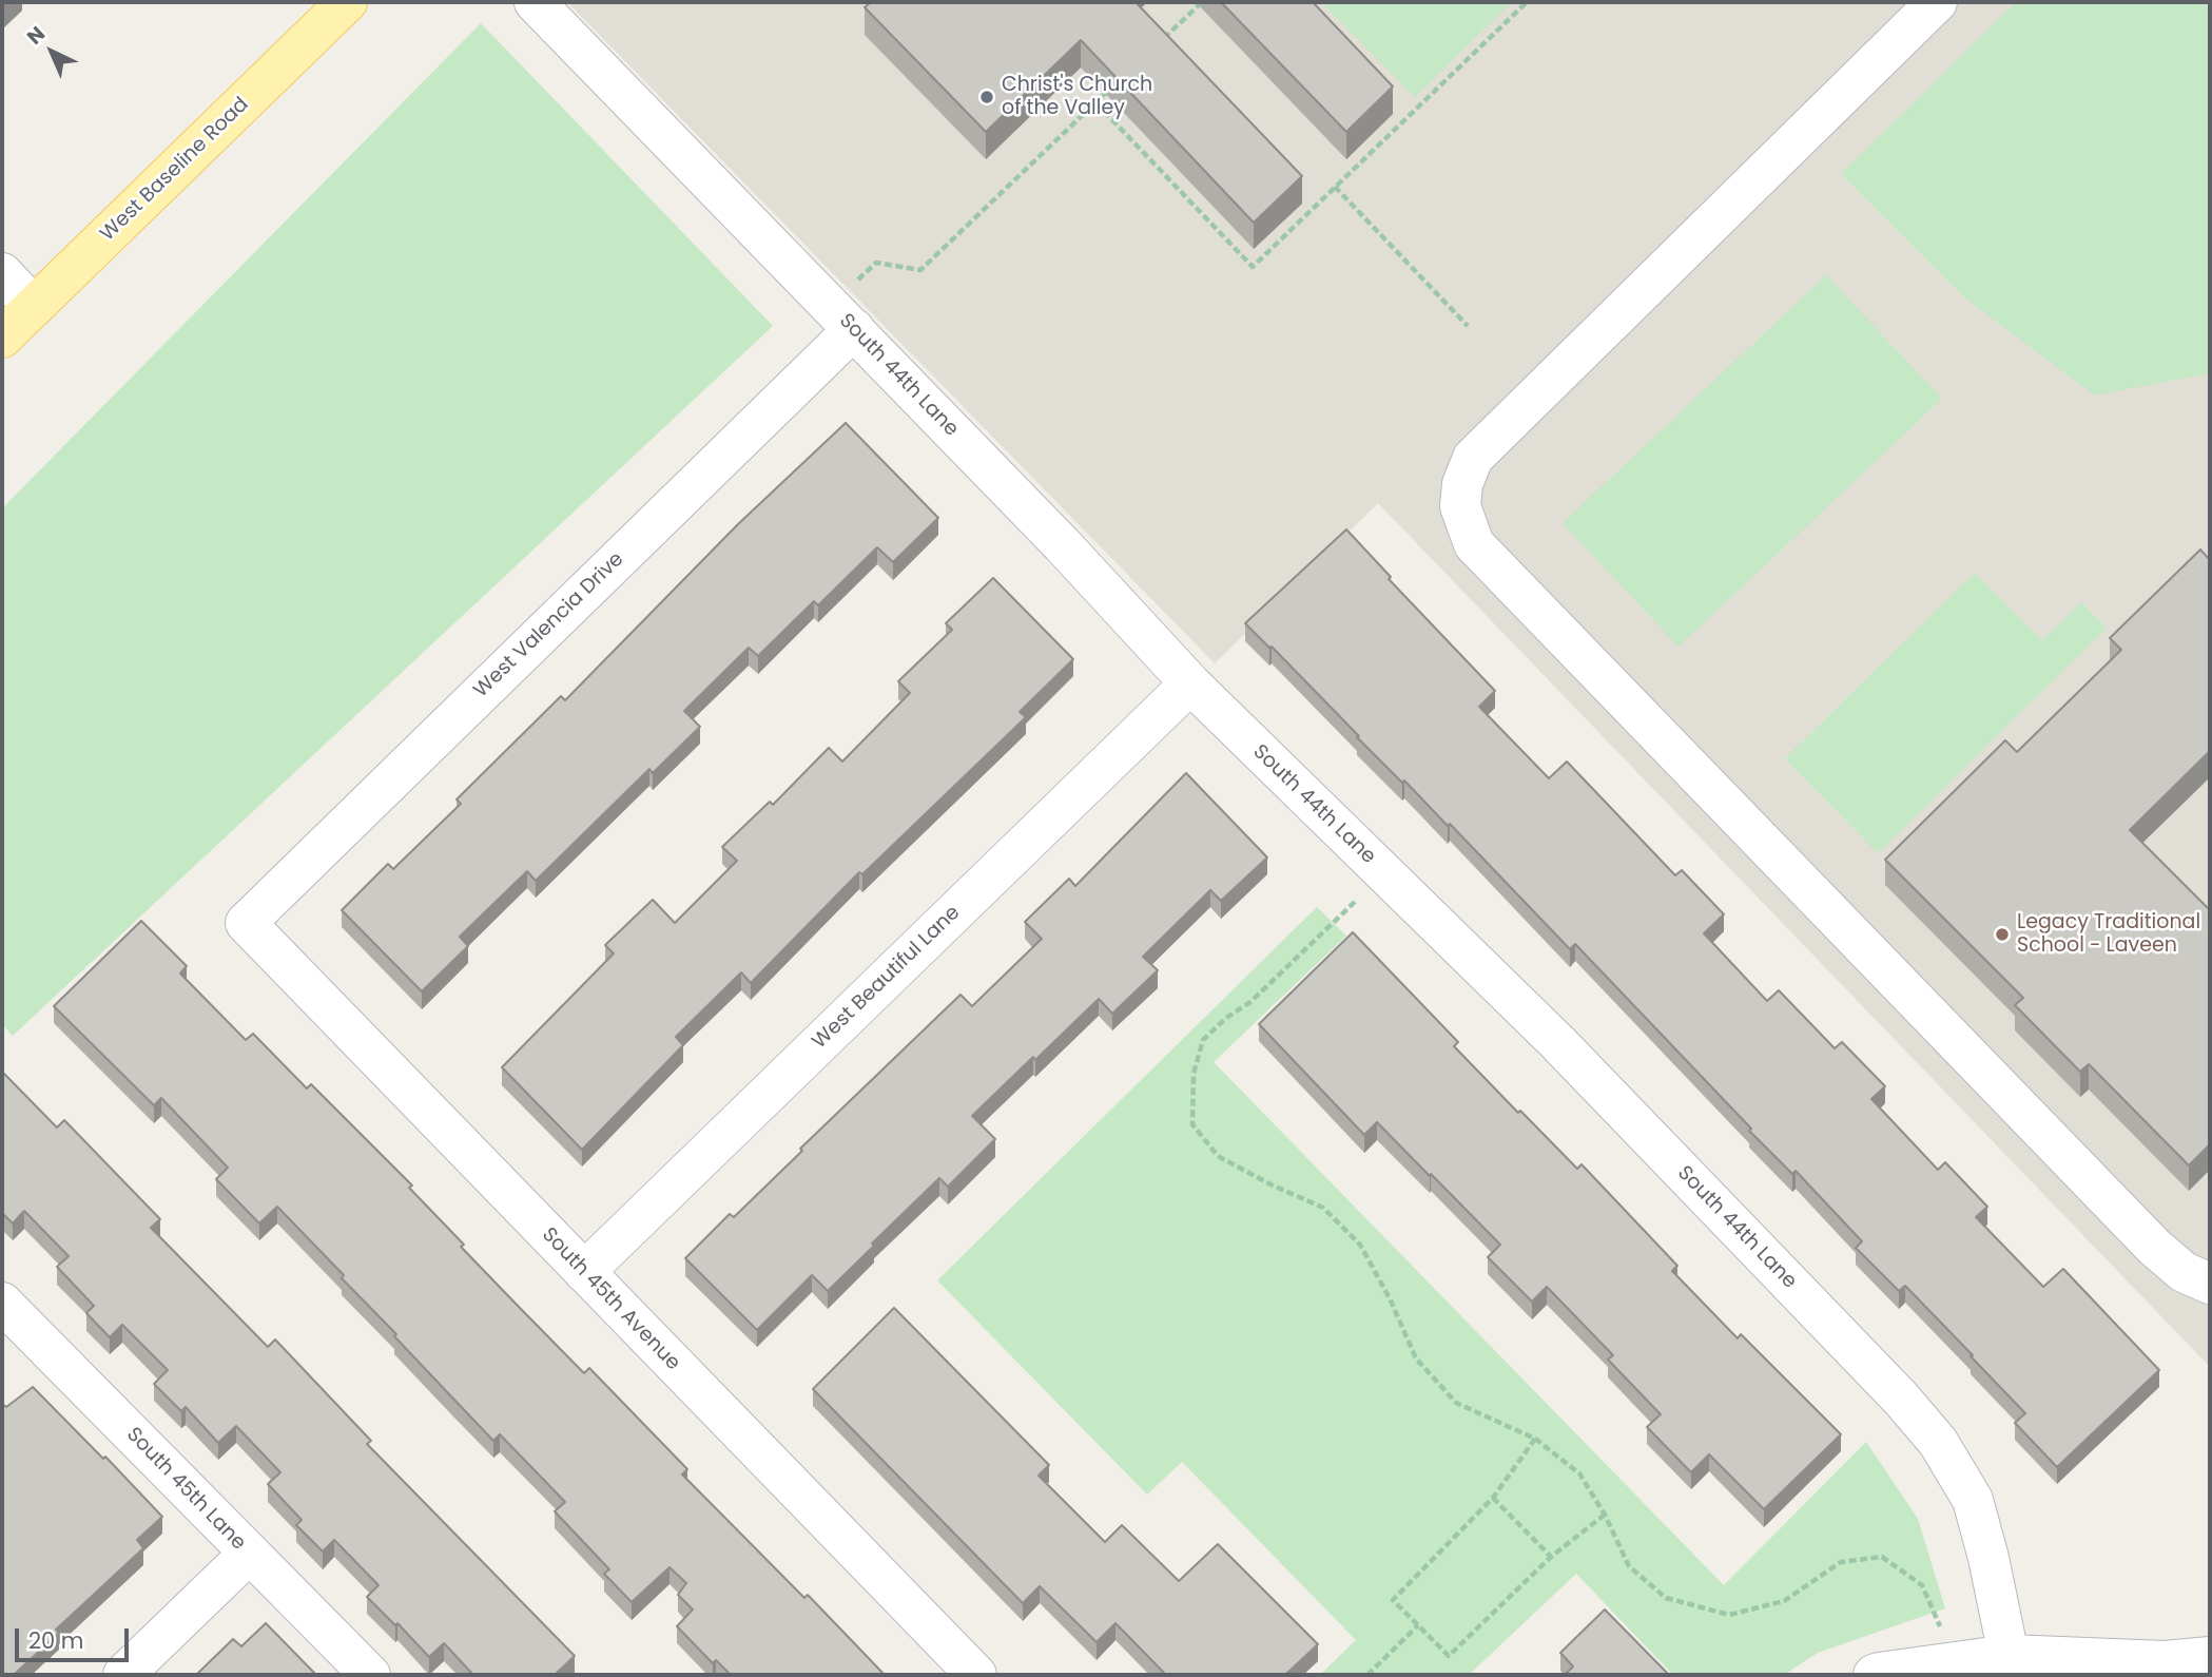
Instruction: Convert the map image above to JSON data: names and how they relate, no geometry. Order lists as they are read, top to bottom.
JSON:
{
  "streets": {
    "main road": ["West Baseline Road"],
    "street": [
      "South 44th Lane",
      "West Valencia Drive",
      "West Beautiful Lane",
      "South 45th Avenue",
      "South 45th Lane"
    ]
  },
  "crossings": [
    ["South 44th Lane", "West Valencia Drive"],
    ["South 44th Lane", "West Beautiful Lane"],
    ["West Valencia Drive", "South 45th Avenue"],
    ["West Beautiful Lane", "South 45th Avenue"]
  ],
  "places": ["Christ's Church of the Valley", "Legacy Traditional School - Laveen"],
  "scale_bar": "20 m",
  "north": "top left"
}
